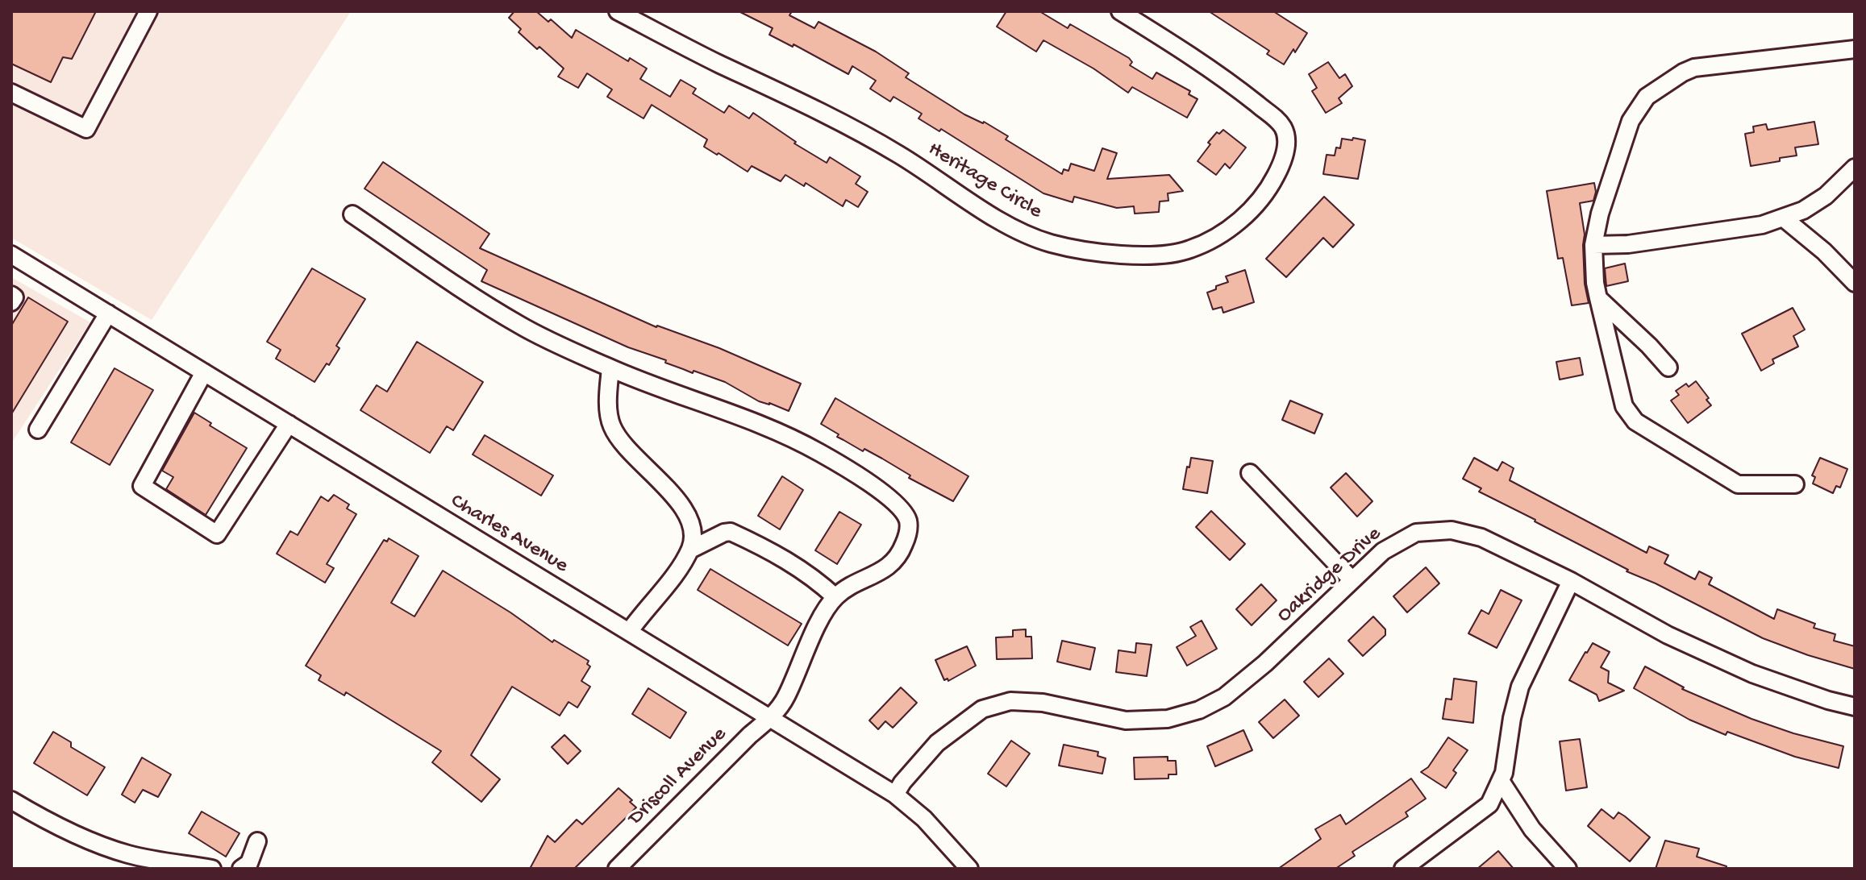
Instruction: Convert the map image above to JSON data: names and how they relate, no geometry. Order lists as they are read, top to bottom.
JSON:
{
  "streets": {
    "street": [
      "Heritage Circle",
      "Charles Avenue",
      "Oakridge Drive",
      "Driscoll Avenue"
    ]
  },
  "crossings": [
    ["Charles Avenue", "Oakridge Drive"],
    ["Charles Avenue", "Driscoll Avenue"]
  ]
}
